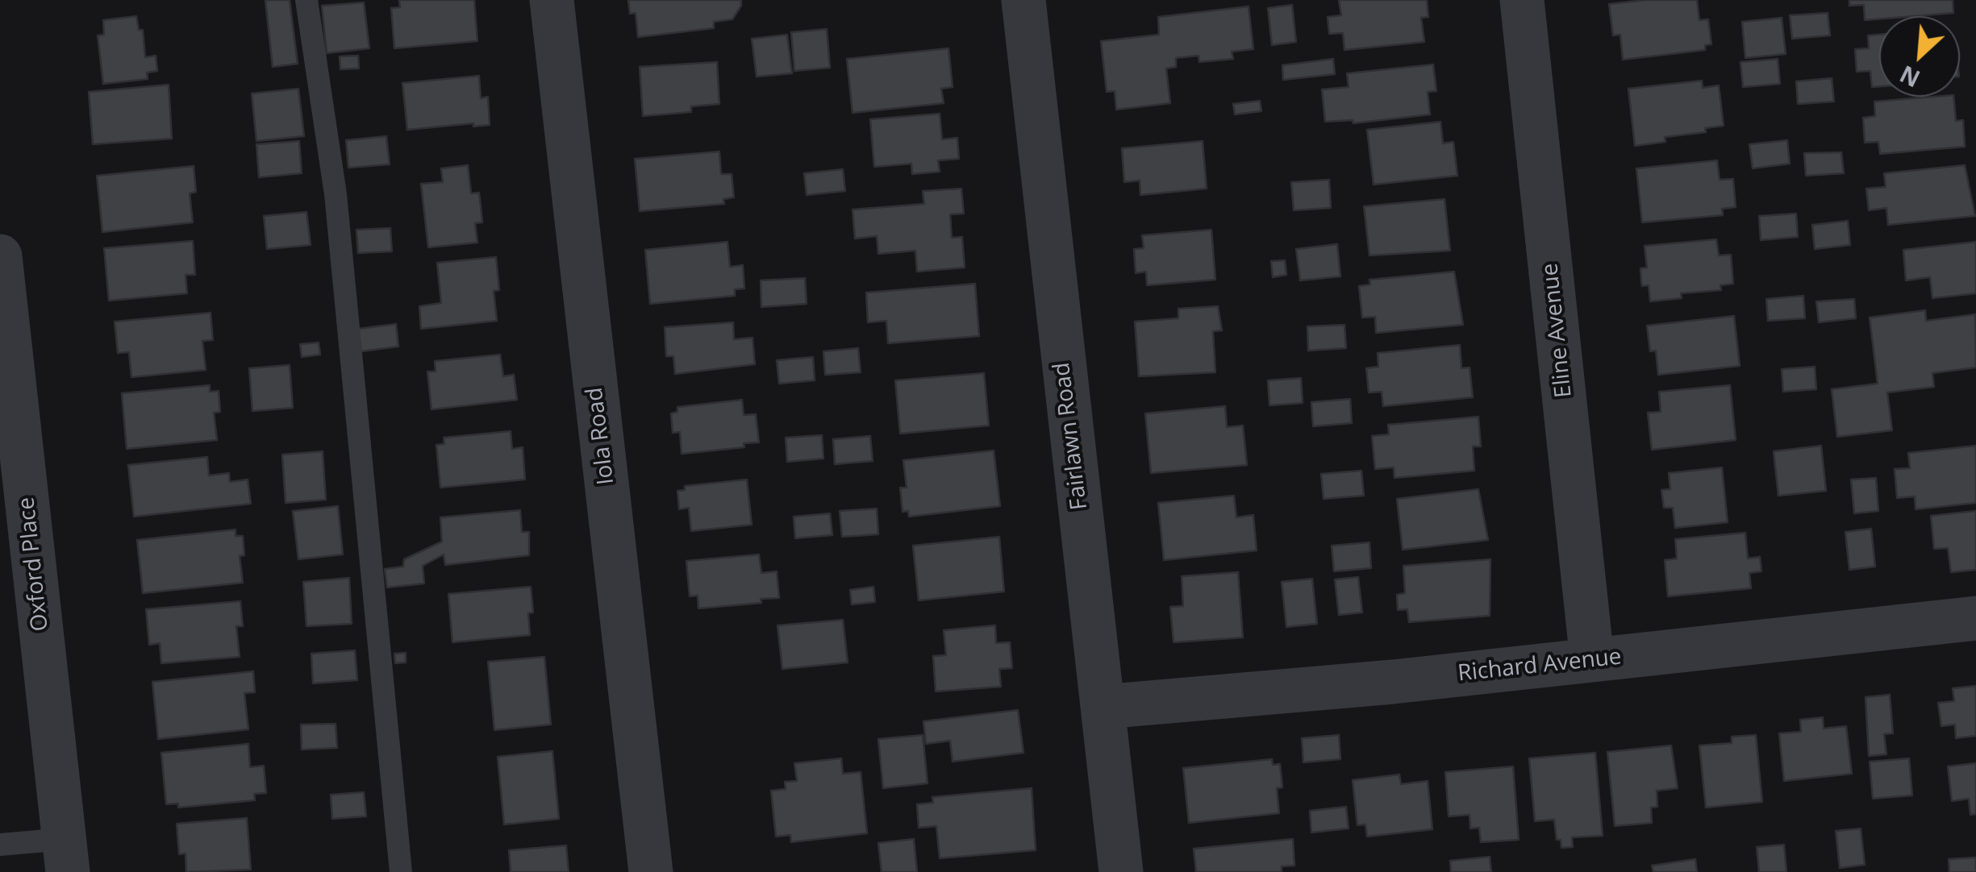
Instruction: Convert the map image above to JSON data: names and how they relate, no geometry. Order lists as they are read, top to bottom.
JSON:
{
  "streets": {
    "street": [
      "Eline Avenue",
      "Iola Road",
      "Fairlawn Road",
      "Oxford Place",
      "Richard Avenue"
    ]
  },
  "crossings": [
    ["Eline Avenue", "Richard Avenue"],
    ["Fairlawn Road", "Richard Avenue"]
  ],
  "north": "bottom left"
}
